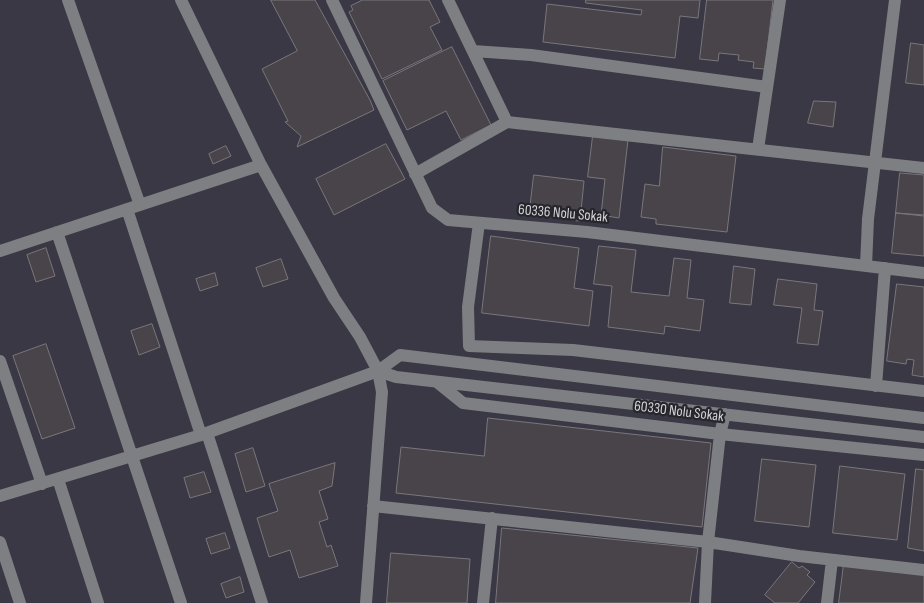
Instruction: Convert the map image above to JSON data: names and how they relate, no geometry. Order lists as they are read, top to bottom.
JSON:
{
  "streets": {
    "street": ["60336 Nolu Sokak", "60330 Nolu Sokak"]
  }
}
